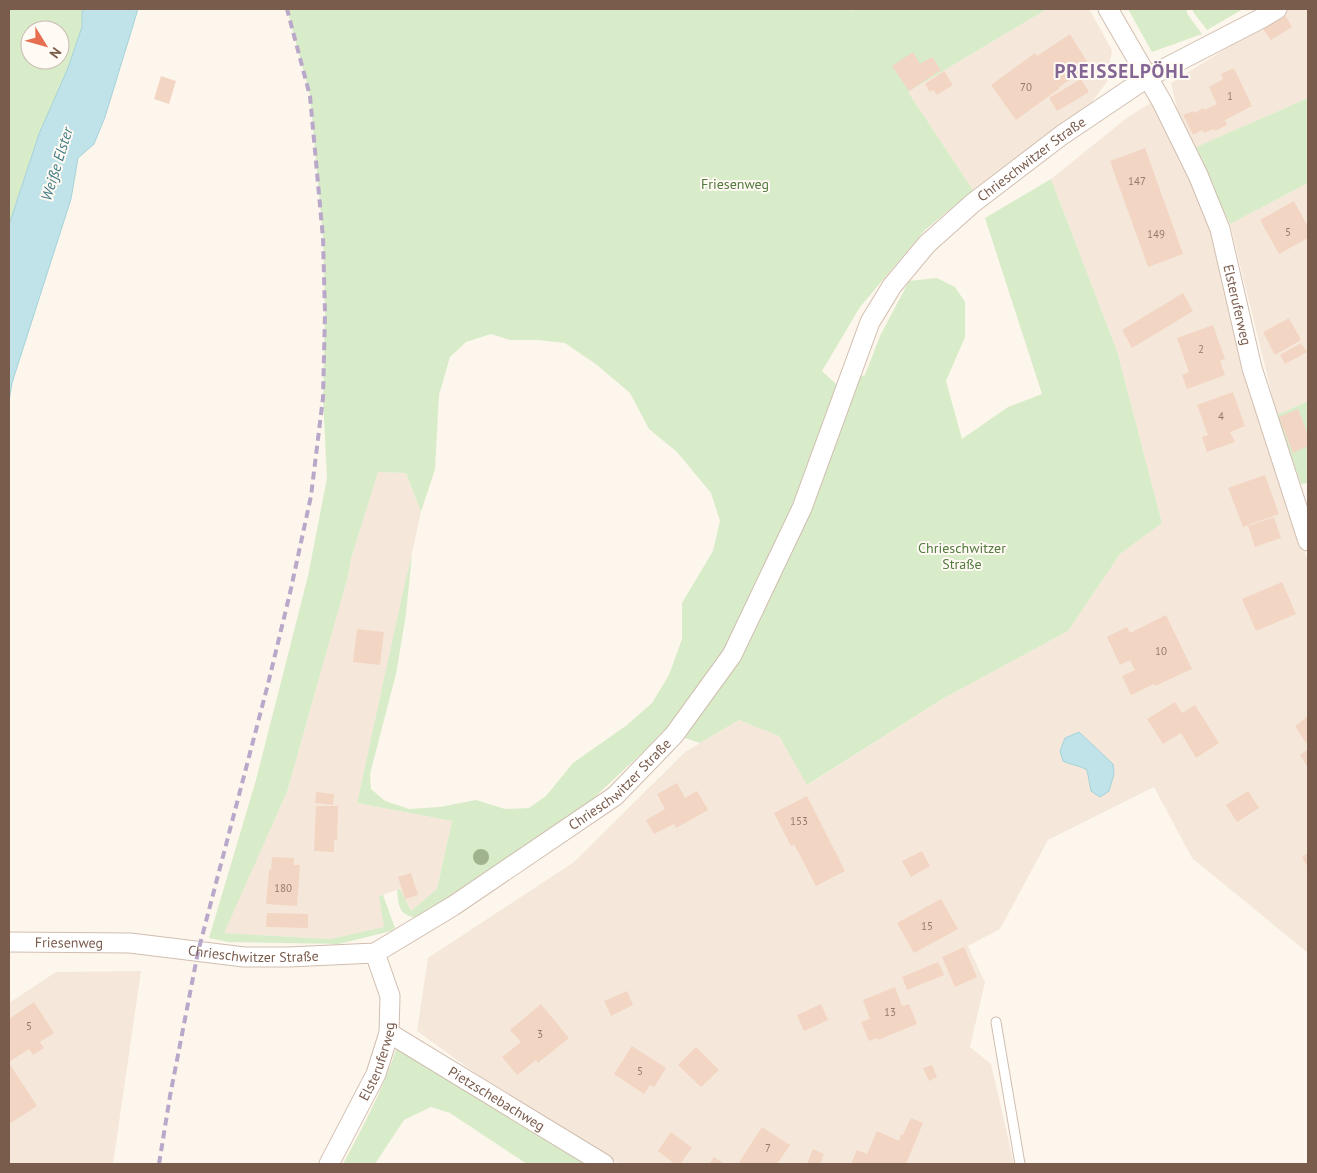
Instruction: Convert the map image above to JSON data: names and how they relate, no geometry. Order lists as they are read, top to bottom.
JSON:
{
  "streets": {
    "street": [
      "Chrieschwitzer Straße",
      "Elsteruferweg",
      "Friesenweg",
      "Pietzschebachweg"
    ]
  },
  "crossings": [
    ["Chrieschwitzer Straße", "Elsteruferweg"],
    ["Chrieschwitzer Straße", "Friesenweg"],
    ["Elsteruferweg", "Pietzschebachweg"]
  ],
  "districts": ["PREISSELPÖHL"],
  "water": ["Weiße Elster"],
  "parks": ["Friesenweg", "Chrieschwitzer Straße"],
  "house_numbers": [
    "70",
    "1",
    "147",
    "5",
    "149",
    "2",
    "4",
    "10",
    "153",
    "180",
    "15",
    "13",
    "5",
    "3",
    "5",
    "7"
  ],
  "north": "bottom right"
}
